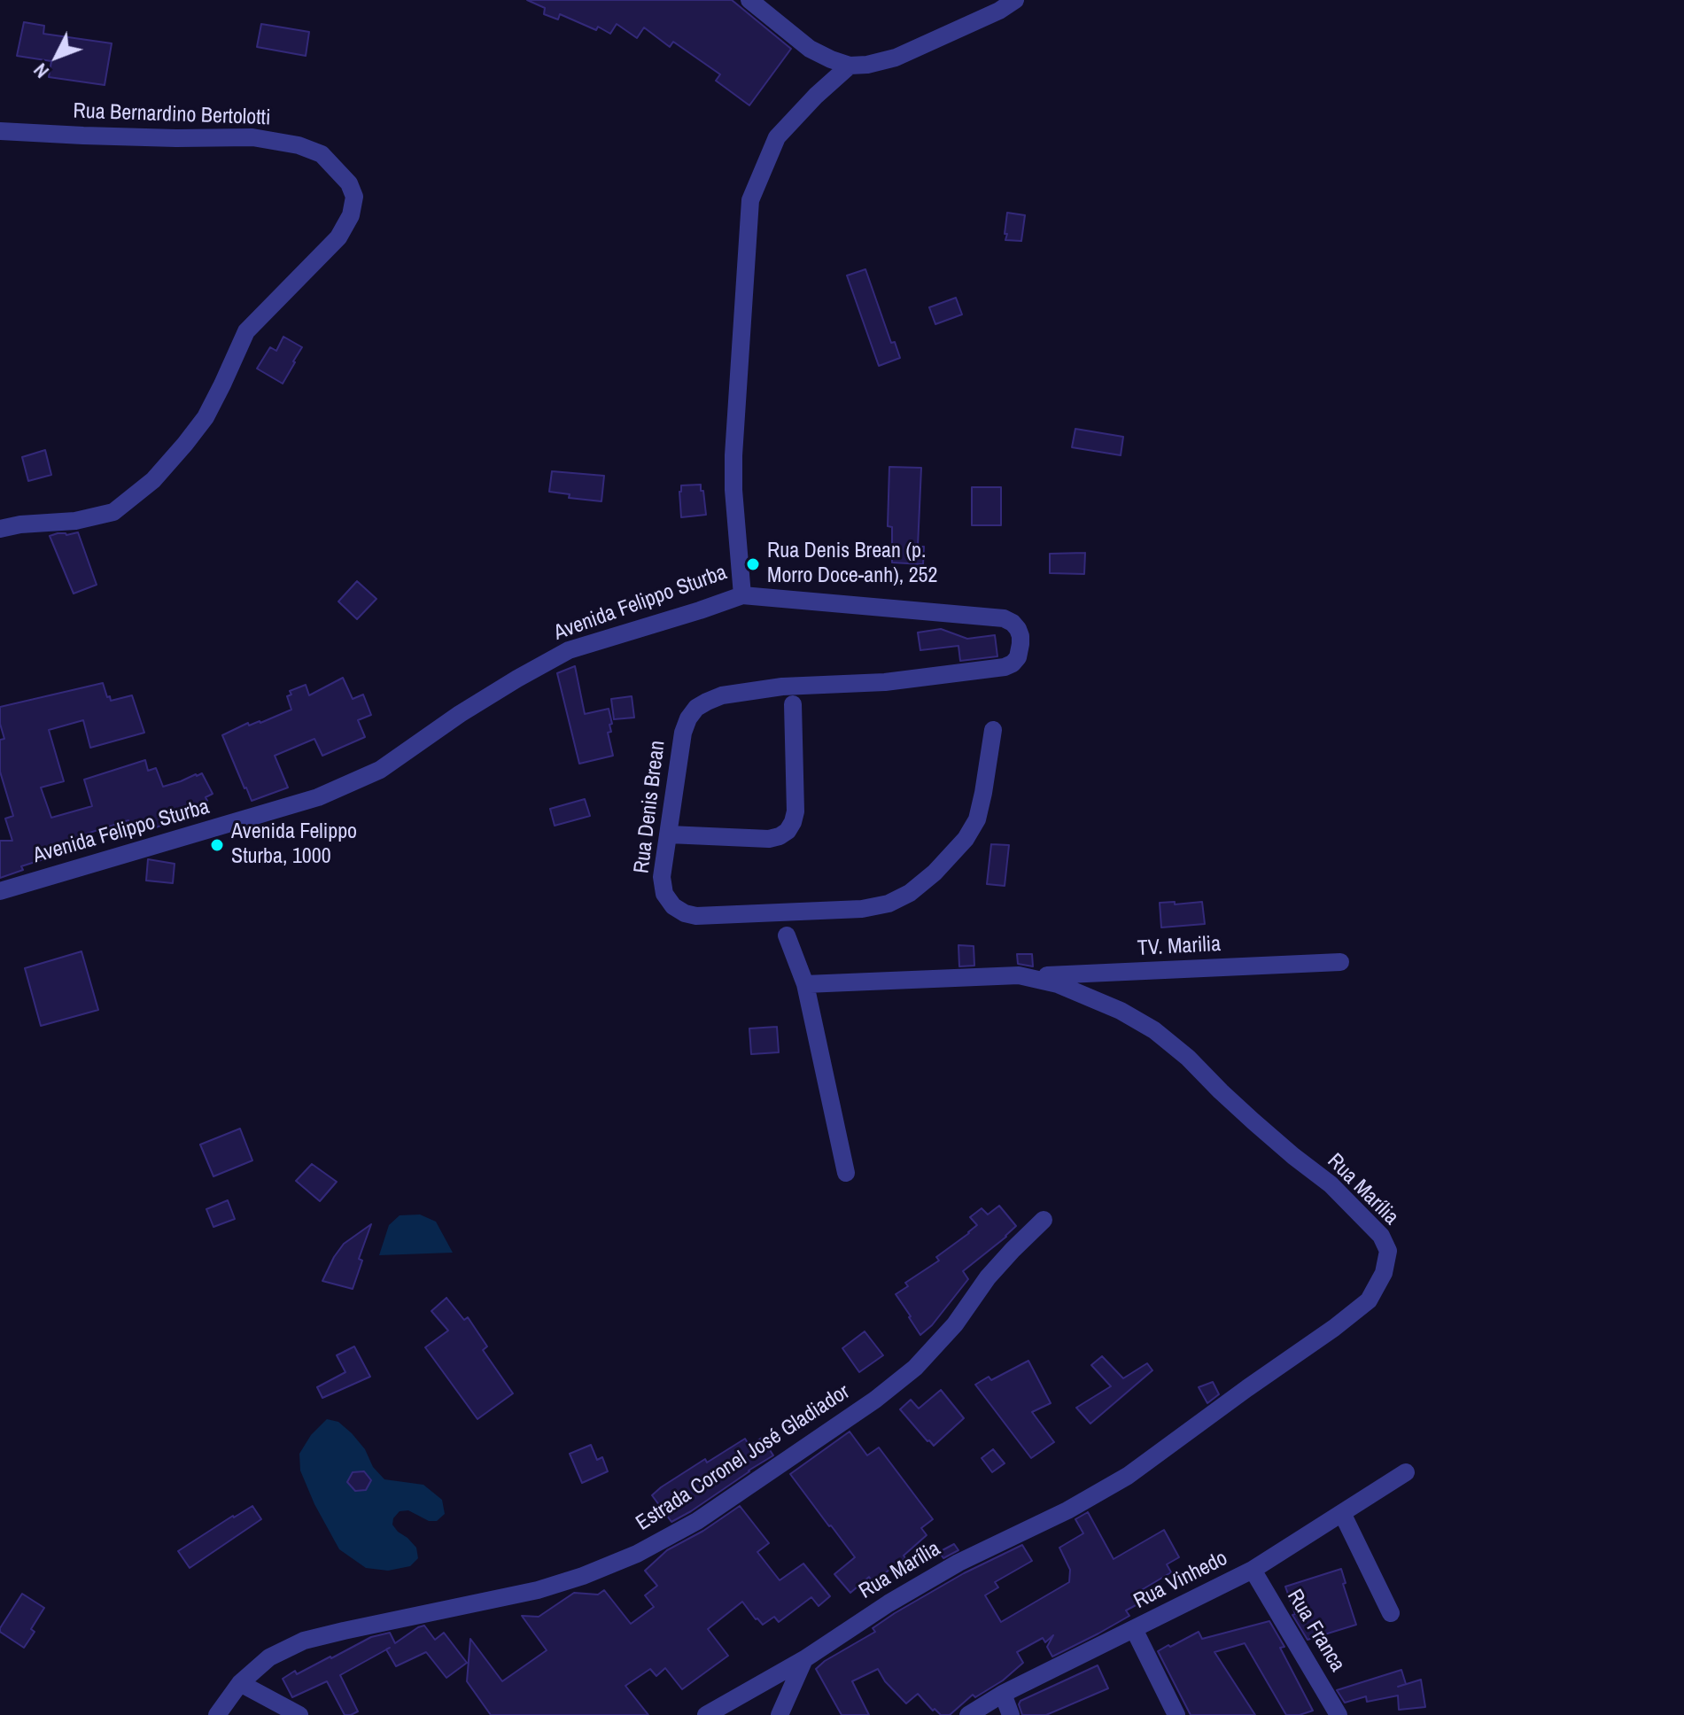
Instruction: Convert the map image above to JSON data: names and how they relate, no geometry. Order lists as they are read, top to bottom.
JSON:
{
  "streets": {
    "street": [
      "Rua Bernardino Bertolotti",
      "Avenida Felippo Sturba",
      "Rua Denis Brean",
      "TV. Marilia",
      "Rua Marília",
      "Estrada Coronel José Gladiador",
      "Rua Vinhedo",
      "Rua Franca"
    ]
  },
  "crossings": [
    ["Avenida Felippo Sturba", "Rua Denis Brean"],
    ["TV. Marilia", "Rua Marília"],
    ["Rua Vinhedo", "Rua Franca"]
  ],
  "places": ["Rua Denis Brean (p. Morro Doce-anh), 252", "Avenida Felippo Sturba, 1000"],
  "north": "bottom left"
}
